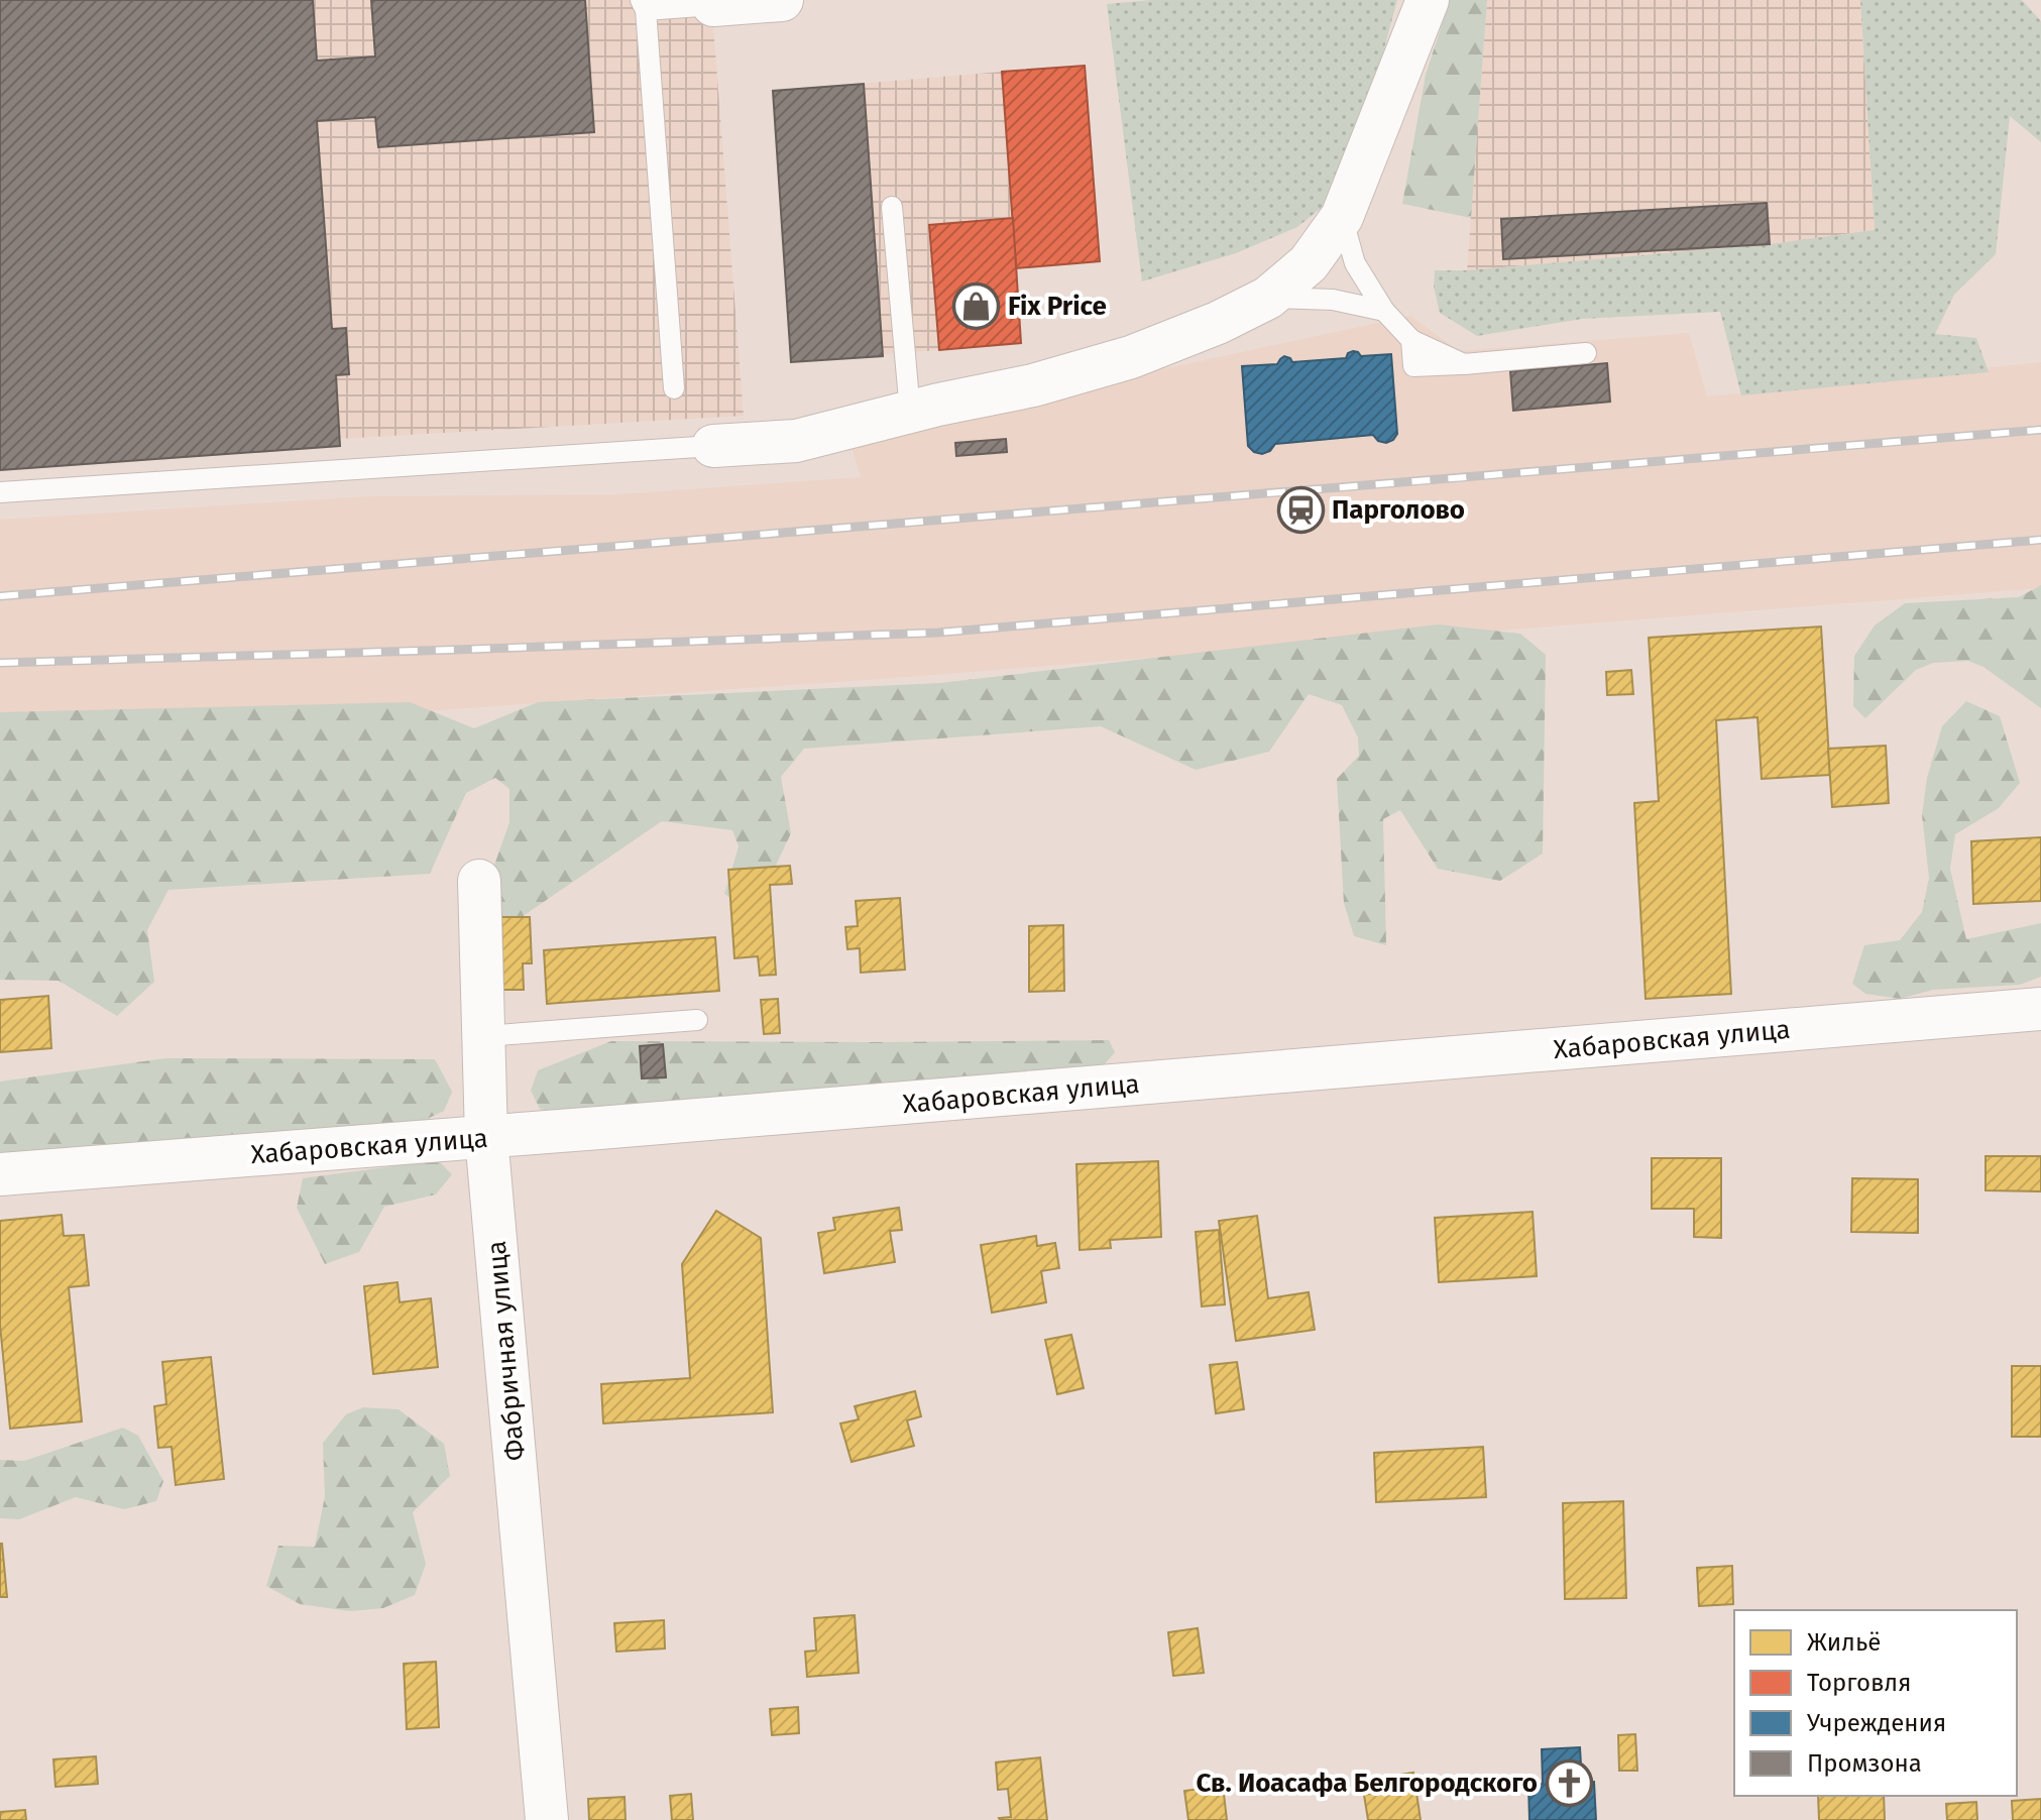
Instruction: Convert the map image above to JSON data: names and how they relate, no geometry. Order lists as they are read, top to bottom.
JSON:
{
  "streets": {
    "street": ["Хабаровская улица", "Фабричная улица"]
  },
  "crossings": [
    ["Хабаровская улица", "Фабричная улица"]
  ],
  "places": {
    "shop": ["Fix Price"],
    "station": ["Парголово"],
    "church": ["Св. Иоасафа Белгородского"]
  },
  "legend": [
    "Жильё",
    "Торговля",
    "Учреждения",
    "Промзона"
  ]
}
